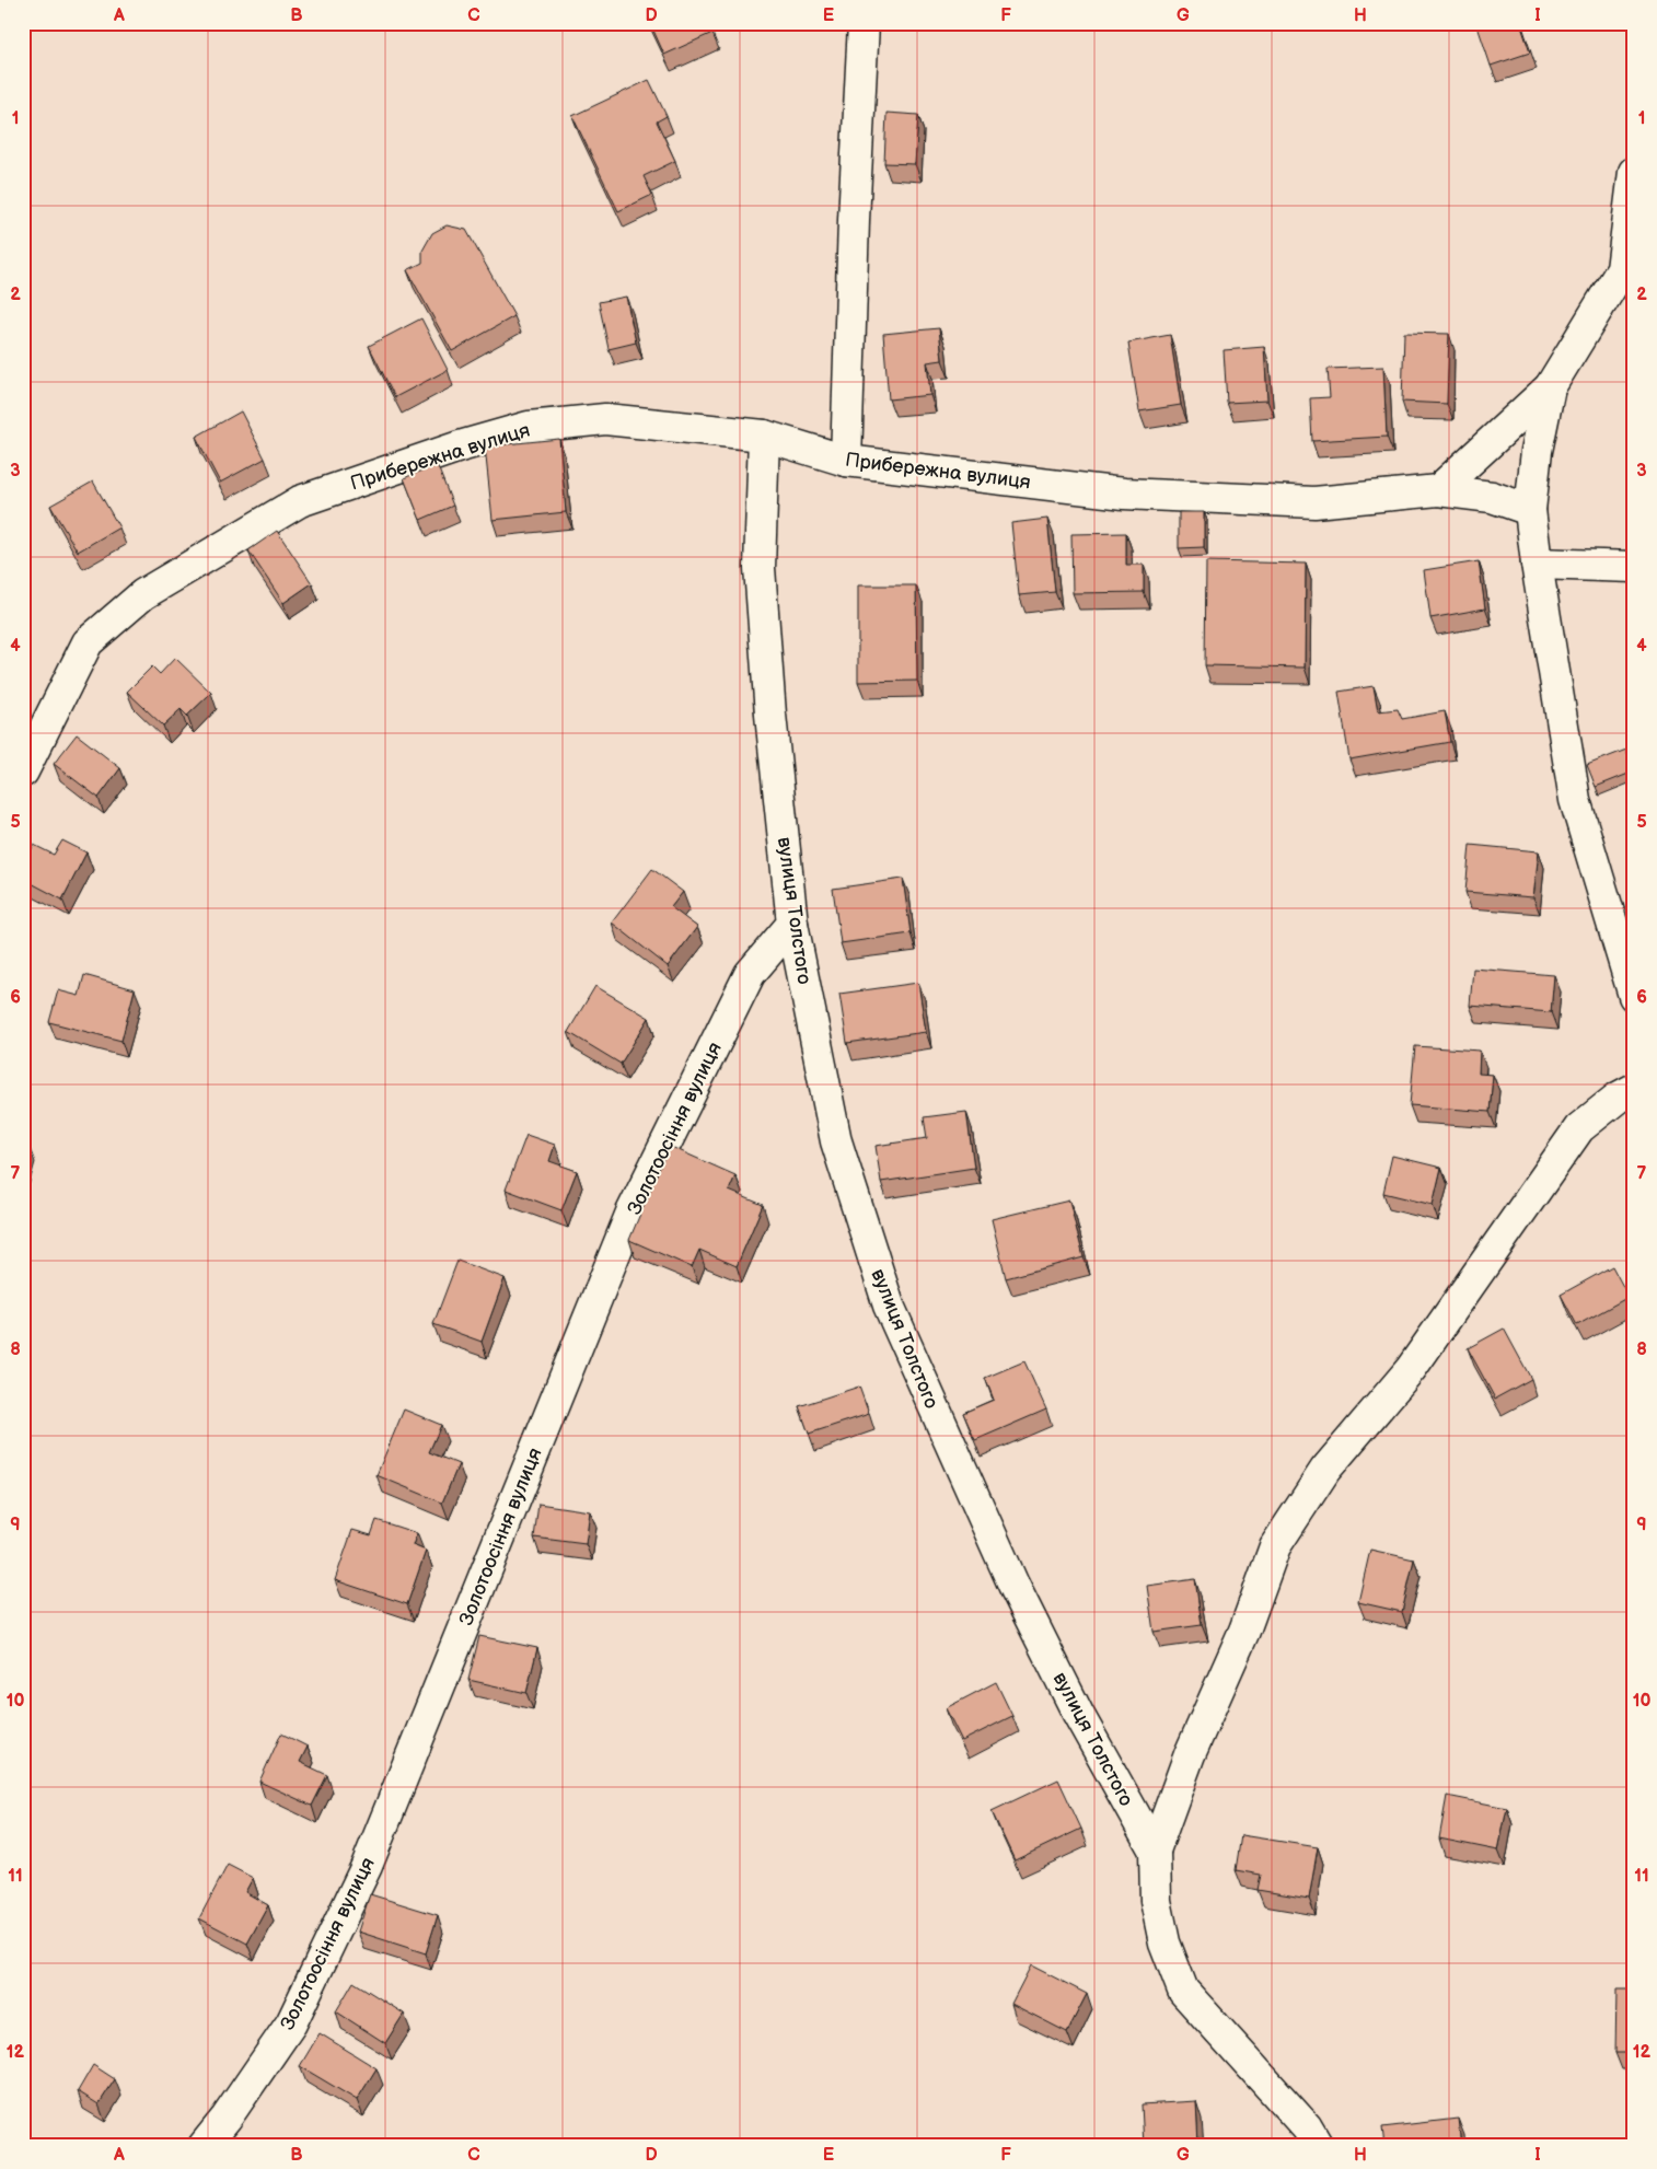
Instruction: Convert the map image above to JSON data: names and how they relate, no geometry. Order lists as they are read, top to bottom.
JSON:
{
  "streets": {
    "street": ["Прибережна вулиця", "вулиця Толстого", "Золотоосіння вулиця"]
  },
  "crossings": [
    ["Прибережна вулиця", "вулиця Толстого"],
    ["вулиця Толстого", "Золотоосіння вулиця"]
  ],
  "grid": {
    "columns": [
      "A",
      "B",
      "C",
      "D",
      "E",
      "F",
      "G",
      "H",
      "I"
    ],
    "rows": [
      "1",
      "2",
      "3",
      "4",
      "5",
      "6",
      "7",
      "8",
      "9",
      "10",
      "11",
      "12"
    ]
  }
}
